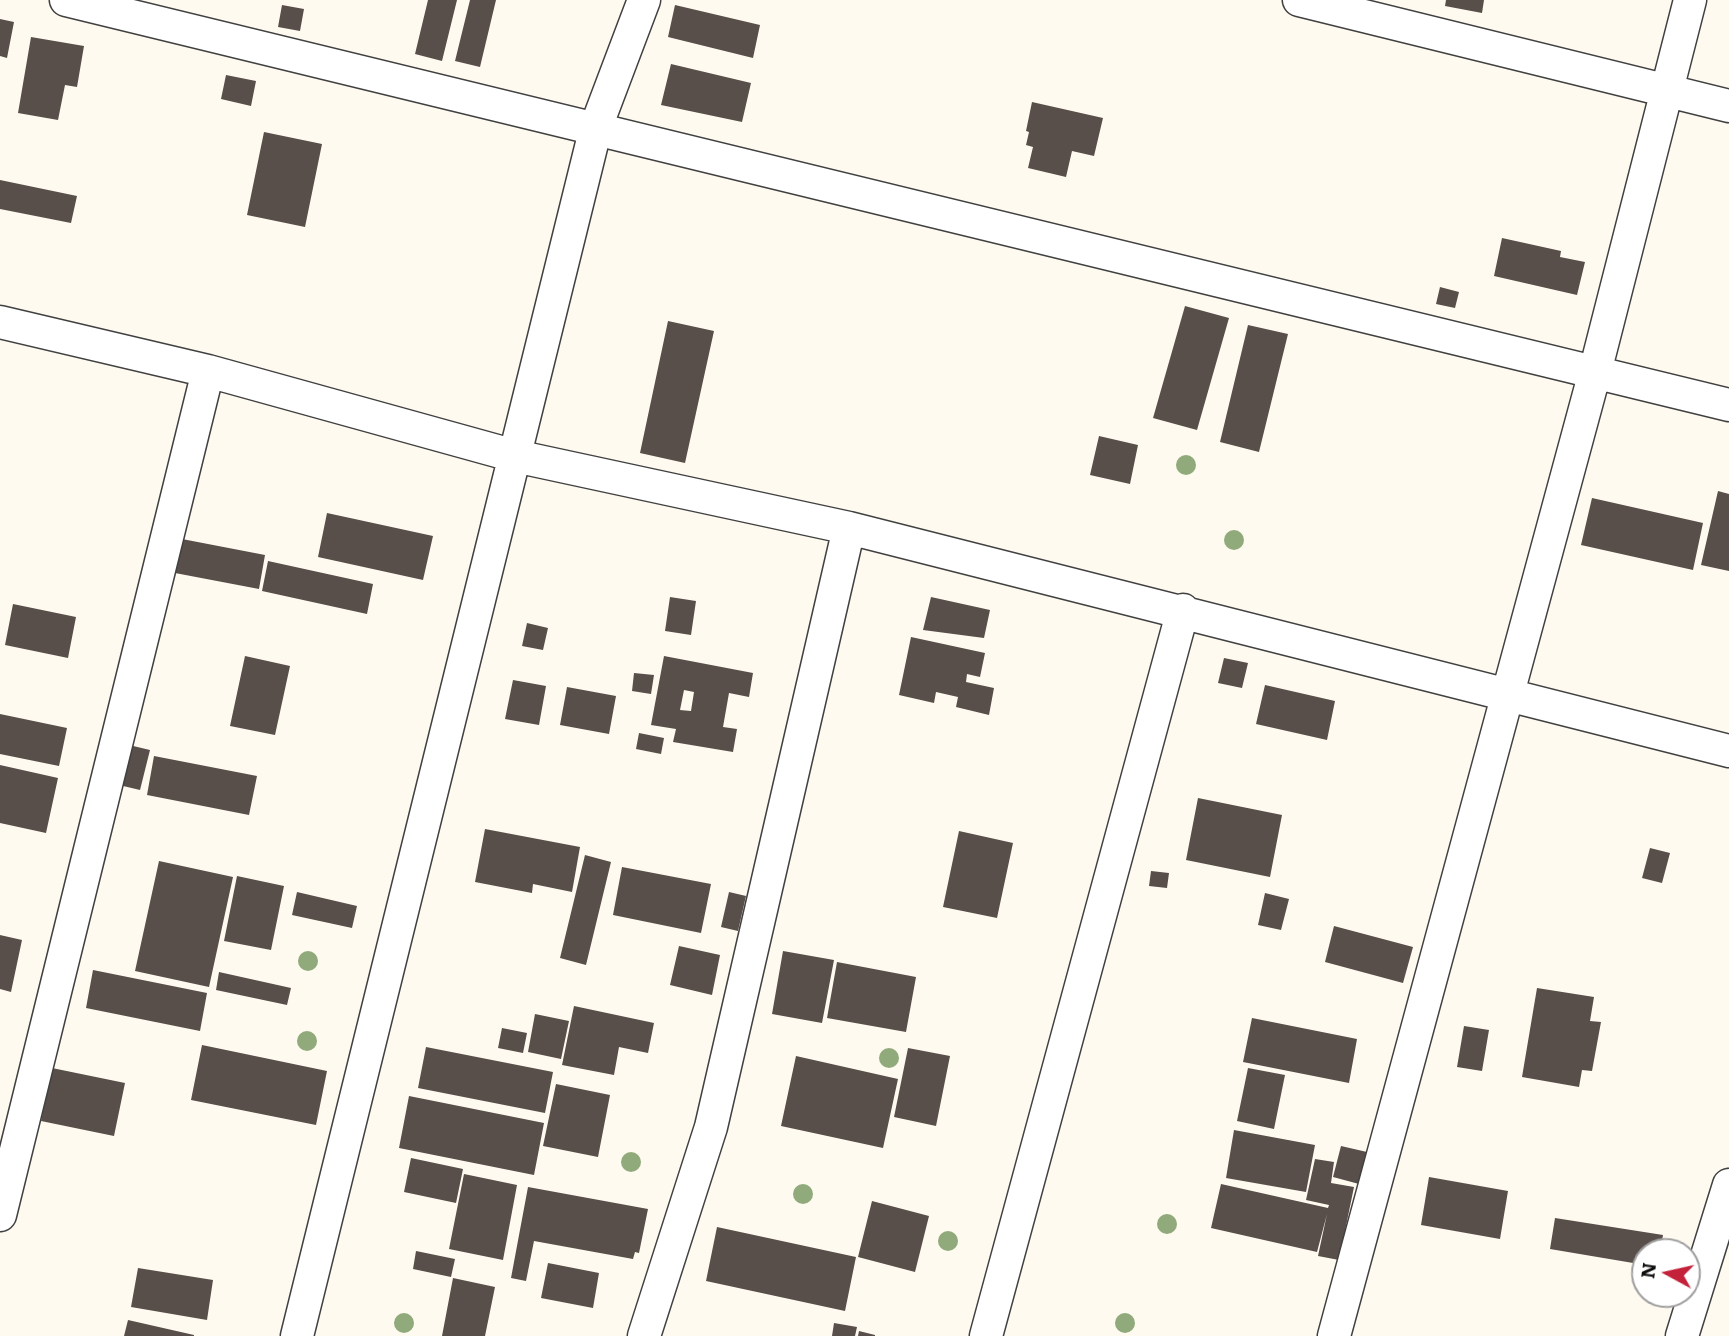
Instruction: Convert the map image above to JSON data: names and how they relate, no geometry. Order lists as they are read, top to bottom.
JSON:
{
  "north": "left"
}
